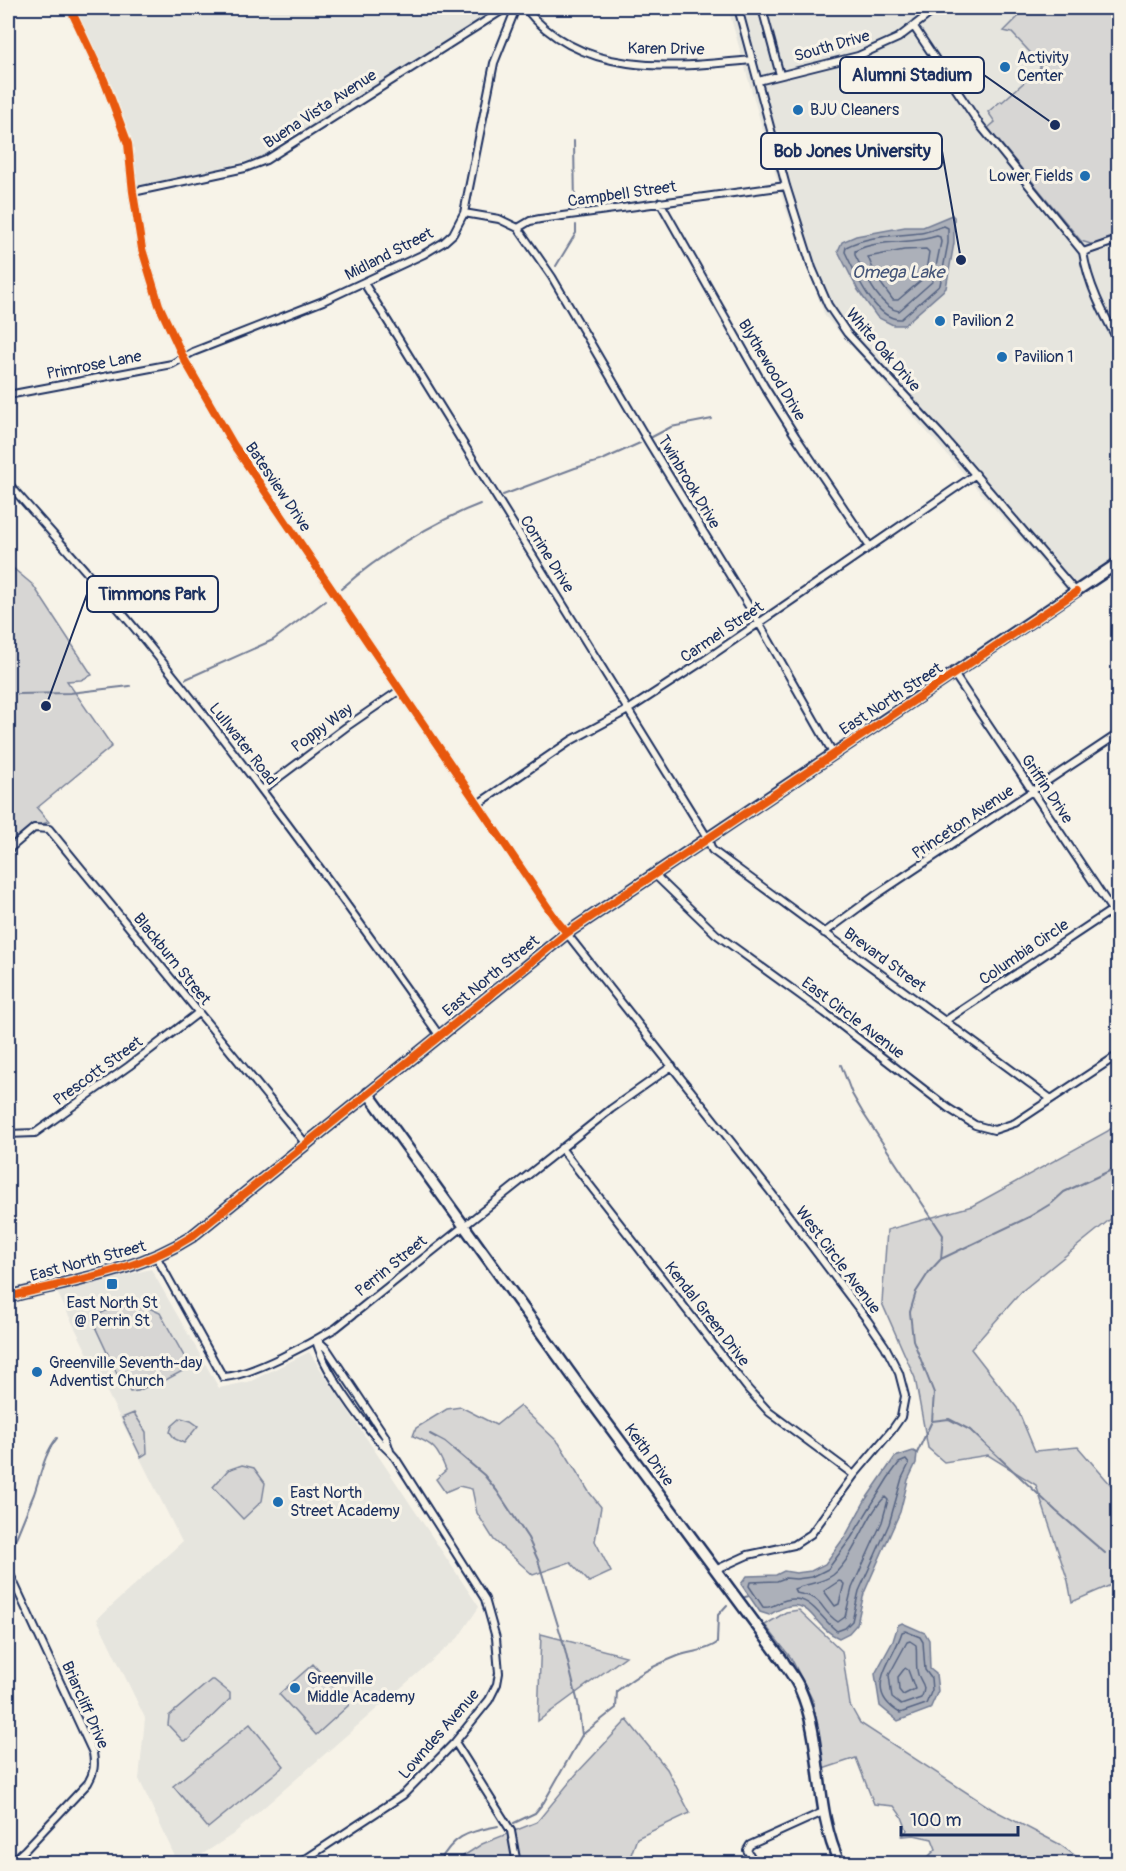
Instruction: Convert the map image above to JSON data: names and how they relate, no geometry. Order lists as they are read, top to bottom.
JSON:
{
  "streets": {
    "main road": ["East North Street", "Keith Drive"],
    "street": [
      "South Drive",
      "Karen Drive",
      "Buena Vista Avenue",
      "Campbell Street",
      "Midland Street",
      "White Oak Drive",
      "Primrose Lane",
      "Blythewood Drive",
      "Twinbrook Drive",
      "Batesview Drive",
      "Corrine Drive",
      "Carmel Street",
      "Poppy Way",
      "Lullwater Road",
      "Griffin Drive",
      "Princeton Avenue",
      "Columbia Circle",
      "Blackburn Street",
      "Brevard Street",
      "East Circle Avenue",
      "Prescott Street",
      "West Circle Avenue",
      "Perrin Street",
      "Kendal Green Drive",
      "Briarcliff Drive",
      "Lowndes Avenue"
    ]
  },
  "crossings": [
    ["South Drive", "White Oak Drive"],
    ["Karen Drive", "White Oak Drive"],
    ["Buena Vista Avenue", "Batesview Drive"],
    ["Campbell Street", "White Oak Drive"],
    ["Campbell Street", "Blythewood Drive"],
    ["Campbell Street", "Twinbrook Drive"],
    ["Midland Street", "Primrose Lane"],
    ["Midland Street", "Batesview Drive"],
    ["Midland Street", "Corrine Drive"],
    ["White Oak Drive", "Carmel Street"],
    ["White Oak Drive", "East North Street"],
    ["Primrose Lane", "Batesview Drive"],
    ["Blythewood Drive", "Carmel Street"],
    ["Twinbrook Drive", "Carmel Street"],
    ["Twinbrook Drive", "East North Street"],
    ["Batesview Drive", "Carmel Street"],
    ["Batesview Drive", "East North Street"],
    ["Batesview Drive", "Poppy Way"],
    ["Batesview Drive", "West Circle Avenue"],
    ["Corrine Drive", "Carmel Street"],
    ["Corrine Drive", "East North Street"],
    ["Corrine Drive", "Brevard Street"],
    ["East North Street", "Lullwater Road"],
    ["East North Street", "Griffin Drive"],
    ["East North Street", "Blackburn Street"],
    ["East North Street", "Brevard Street"],
    ["East North Street", "East Circle Avenue"],
    ["East North Street", "West Circle Avenue"],
    ["East North Street", "Perrin Street"],
    ["East North Street", "Keith Drive"],
    ["Poppy Way", "Lullwater Road"],
    ["Griffin Drive", "Princeton Avenue"],
    ["Griffin Drive", "Columbia Circle"],
    ["Princeton Avenue", "Brevard Street"],
    ["Columbia Circle", "Brevard Street"],
    ["Blackburn Street", "Prescott Street"],
    ["Brevard Street", "East Circle Avenue"],
    ["West Circle Avenue", "Perrin Street"],
    ["West Circle Avenue", "Kendal Green Drive"],
    ["West Circle Avenue", "Keith Drive"],
    ["Perrin Street", "Kendal Green Drive"],
    ["Perrin Street", "Keith Drive"],
    ["Perrin Street", "Lowndes Avenue"]
  ],
  "water": ["Omega Lake"],
  "places": {
    "other": [
      "Activity Center",
      "BJU Cleaners",
      "Alumni Stadium",
      "Lower Fields",
      "Bob Jones University",
      "Pavilion 2",
      "Pavilion 1",
      "Timmons Park",
      "Greenville Seventh-day Adventist Church",
      "East North Street Academy",
      "Greenville Middle Academy"
    ],
    "transit": ["East North St @ Perrin St"]
  },
  "scale_bar": "100 m"
}
